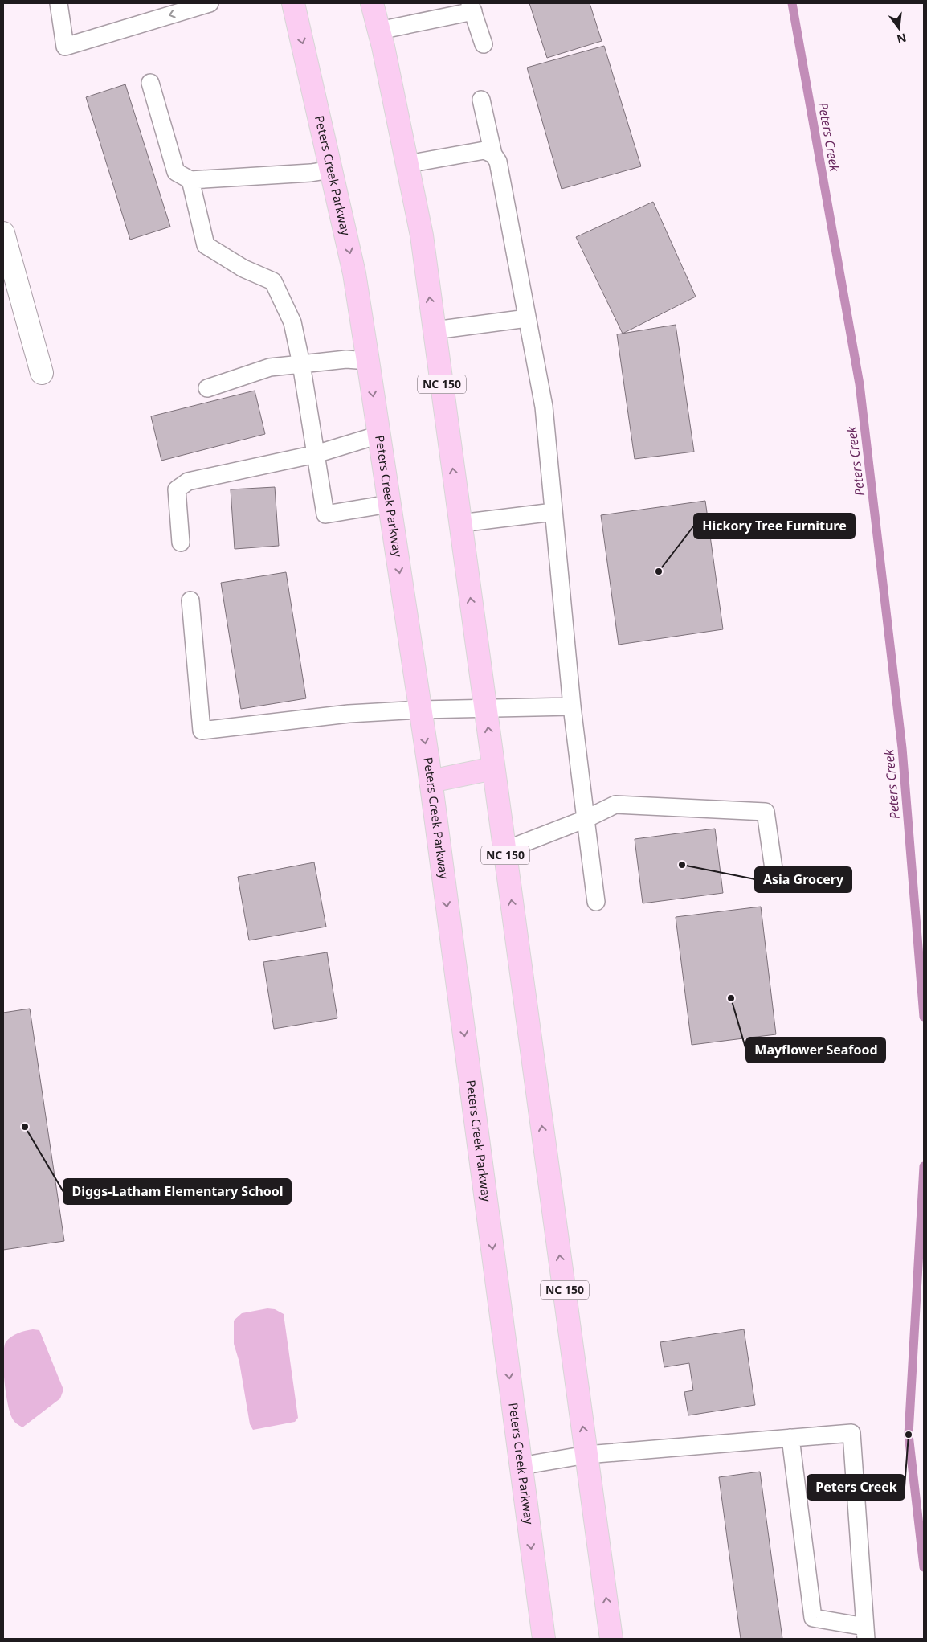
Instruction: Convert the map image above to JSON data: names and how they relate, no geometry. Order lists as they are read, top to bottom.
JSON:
{
  "streets": {
    "main road": ["Peters Creek Parkway", "NC 150"]
  },
  "water": ["Peters Creek"],
  "places": [
    "Hickory Tree Furniture",
    "Asia Grocery",
    "Mayflower Seafood",
    "Diggs-Latham Elementary School",
    "Peters Creek"
  ],
  "north": "bottom"
}
